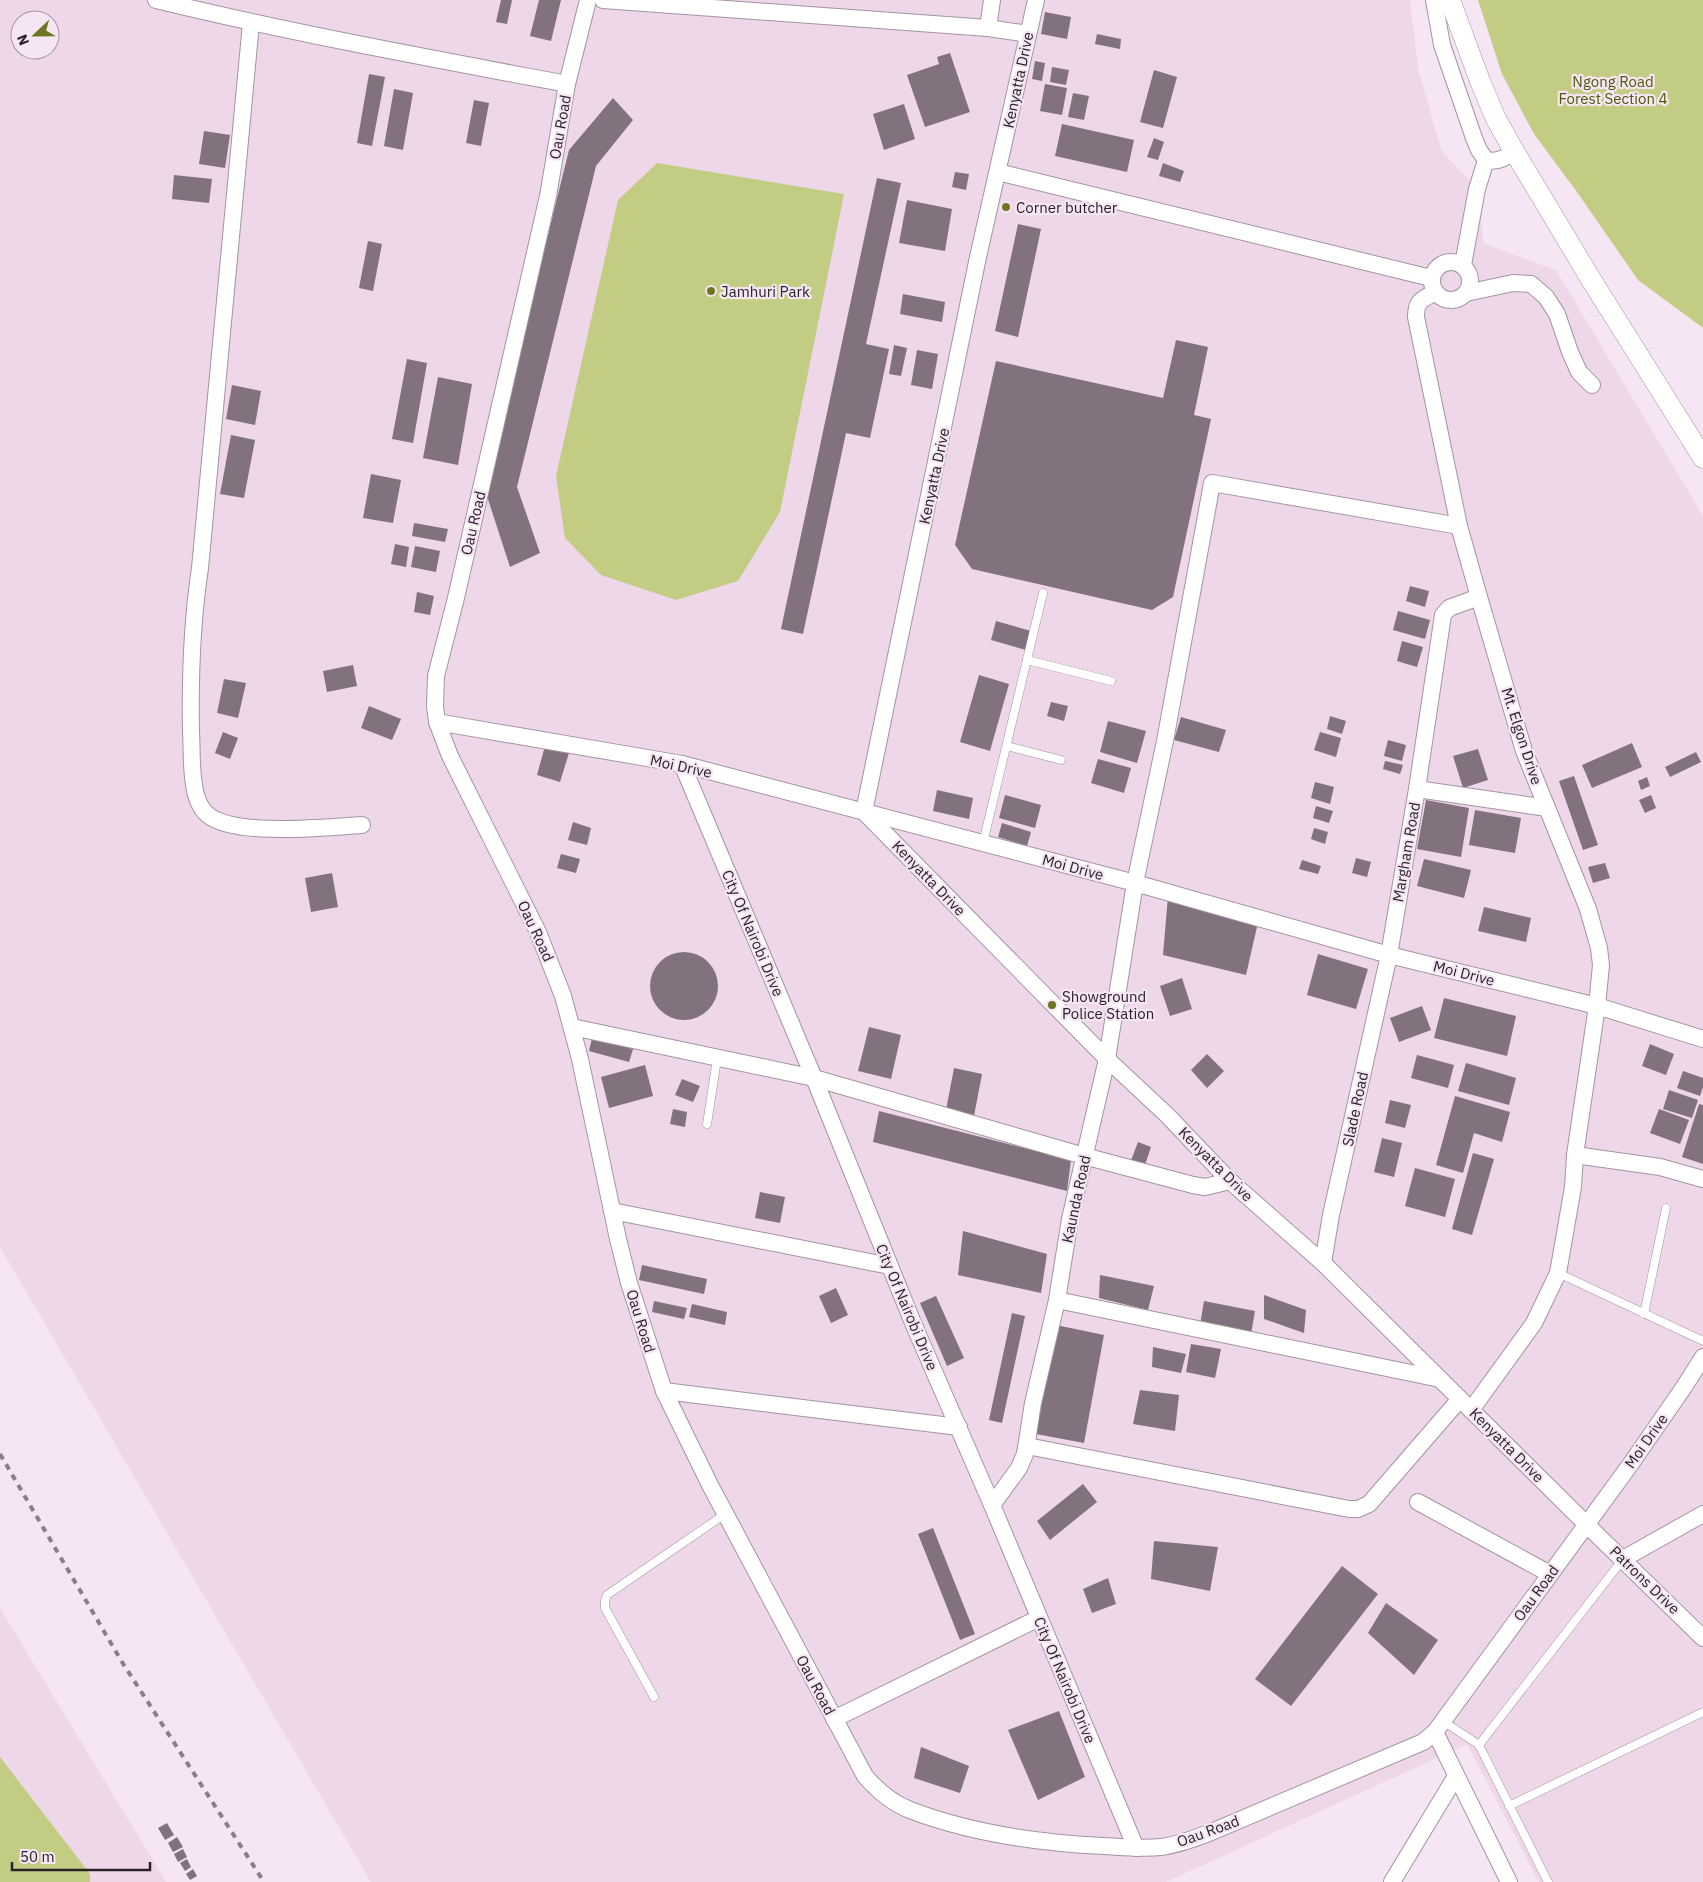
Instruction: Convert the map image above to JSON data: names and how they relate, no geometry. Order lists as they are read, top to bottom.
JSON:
{
  "streets": {
    "street": [
      "Kenyatta Drive",
      "Oau Road",
      "Mt. Elgon Drive",
      "Moi Drive",
      "Margham Road",
      "City Of Nairobi Drive",
      "Slade Road",
      "Kaunda Road",
      "Patrons Drive"
    ]
  },
  "crossings": [
    ["Kenyatta Drive", "Oau Road"],
    ["Kenyatta Drive", "Mt. Elgon Drive"],
    ["Kenyatta Drive", "Moi Drive"],
    ["Kenyatta Drive", "Slade Road"],
    ["Kenyatta Drive", "Kaunda Road"],
    ["Kenyatta Drive", "Patrons Drive"],
    ["Oau Road", "Moi Drive"],
    ["Oau Road", "City Of Nairobi Drive"],
    ["Oau Road", "Patrons Drive"],
    ["Mt. Elgon Drive", "Moi Drive"],
    ["Mt. Elgon Drive", "Margham Road"],
    ["Mt. Elgon Drive", "Kaunda Road"],
    ["Moi Drive", "Margham Road"],
    ["Moi Drive", "City Of Nairobi Drive"],
    ["Moi Drive", "Slade Road"],
    ["Moi Drive", "Kaunda Road"],
    ["Moi Drive", "Patrons Drive"],
    ["Margham Road", "Slade Road"],
    ["City Of Nairobi Drive", "Kaunda Road"]
  ],
  "parks": ["Ngong Road Forest Section 4"],
  "places": ["Corner butcher", "Jamhuri Park", "Showground Police Station"],
  "scale_bar": "50 m",
  "north": "left"
}
